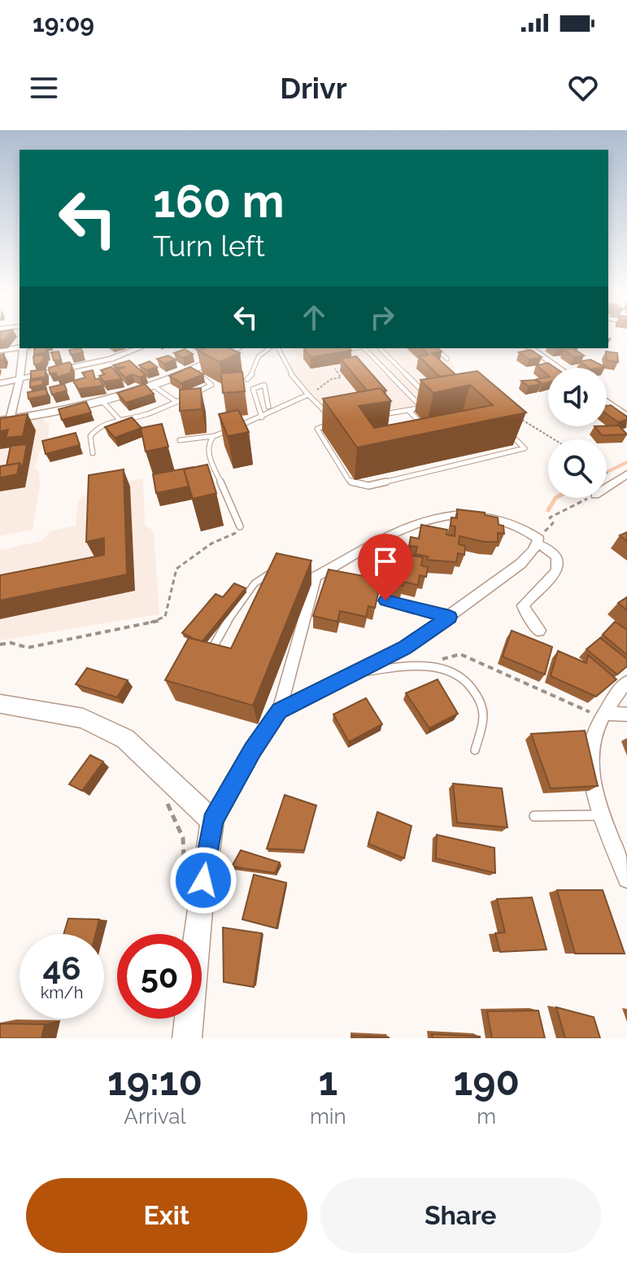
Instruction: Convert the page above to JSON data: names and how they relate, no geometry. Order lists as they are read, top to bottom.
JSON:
{
  "page": {
    "status": "19:09",
    "header": "Drivr",
    "turn": ["160 m", "Turn left"],
    "speed": "46 km/h",
    "limit": "50",
    "eta": [
      "19:10",
      "Arrival",
      "1",
      "min",
      "190",
      "m"
    ],
    "buttons": ["Exit", "Share"]
  }
}
